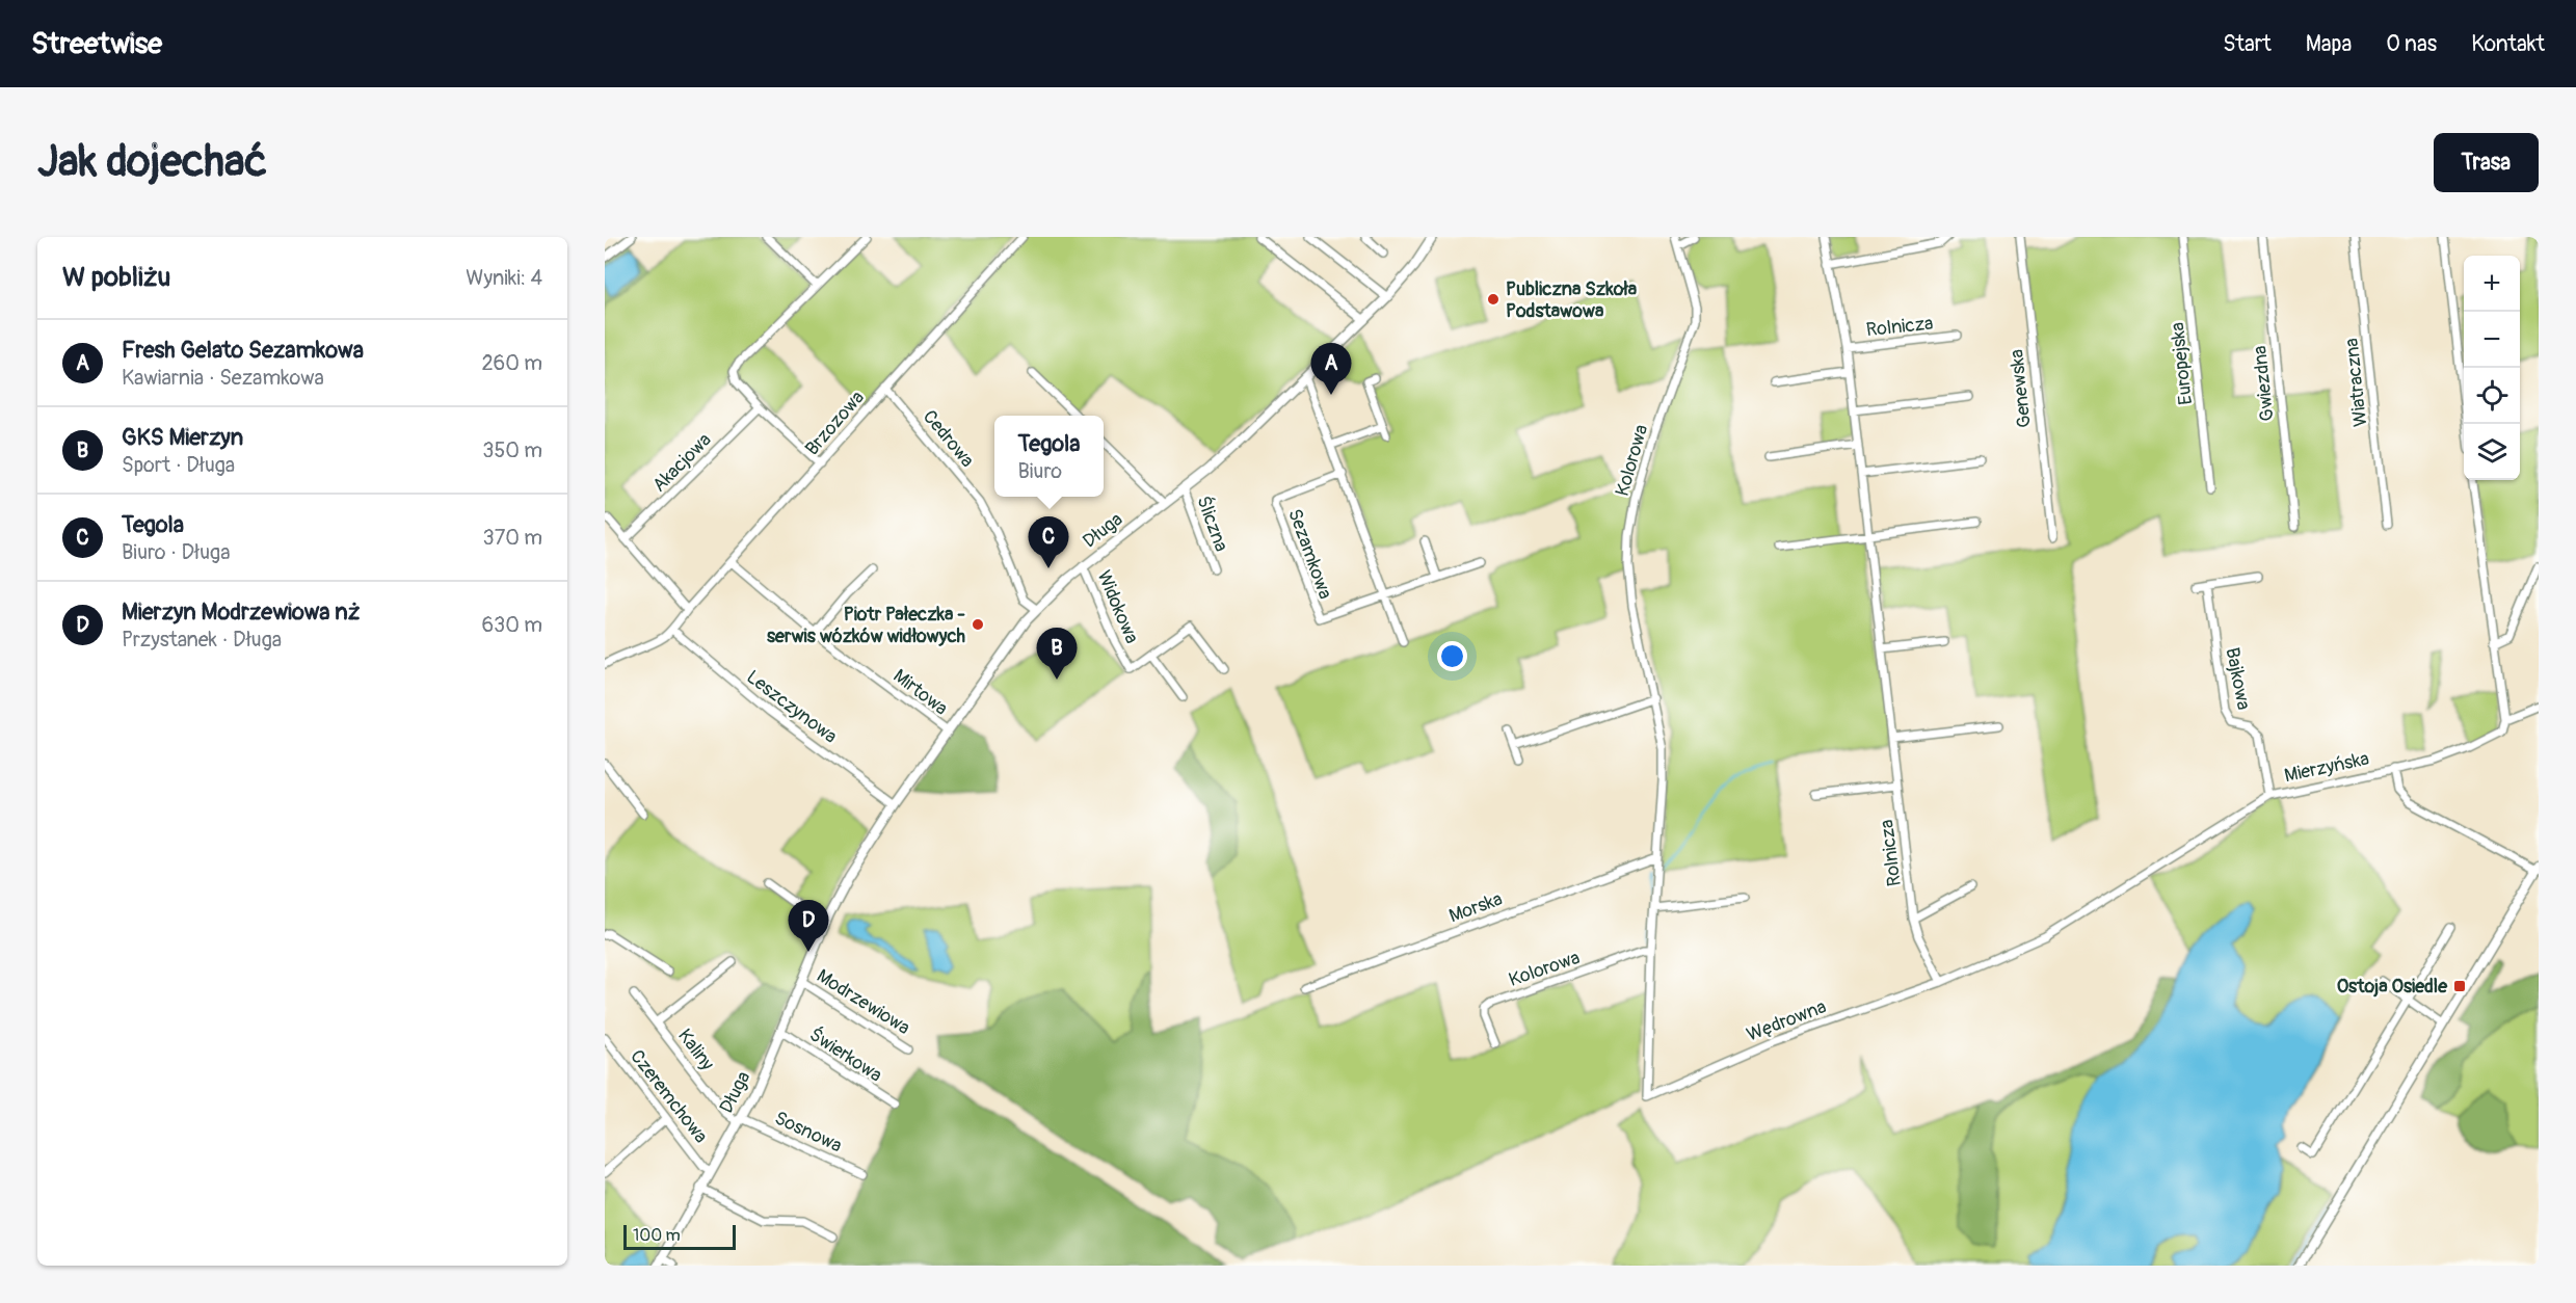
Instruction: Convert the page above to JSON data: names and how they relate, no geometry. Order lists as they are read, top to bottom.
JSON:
{
  "streets": {
    "street": [
      "Rolnicza",
      "Europejska",
      "Wiatraczna",
      "Gwiezdna",
      "Genewska",
      "Brzozowa",
      "Cedrowa",
      "Kolorowa",
      "Akacjowa",
      "Śliczna",
      "Długa",
      "Sezamkowa",
      "Widokowa",
      "Bajkowa",
      "Mirtowa",
      "Leszczynowa",
      "Mierzyńska",
      "Morska",
      "Modrzewiowa",
      "Wędrowna",
      "Kaliny",
      "Świerkowa",
      "Czeremchowa",
      "Sosnowa"
    ]
  },
  "crossings": [
    ["Rolnicza", "Mierzyńska"],
    ["Rolnicza", "Wędrowna"],
    ["Brzozowa", "Cedrowa"],
    ["Brzozowa", "Mirtowa"],
    ["Brzozowa", "Leszczynowa"],
    ["Cedrowa", "Długa"],
    ["Kolorowa", "Morska"],
    ["Kolorowa", "Wędrowna"],
    ["Śliczna", "Długa"],
    ["Długa", "Widokowa"],
    ["Długa", "Mirtowa"],
    ["Długa", "Leszczynowa"],
    ["Długa", "Modrzewiowa"],
    ["Długa", "Kaliny"],
    ["Długa", "Świerkowa"],
    ["Długa", "Czeremchowa"],
    ["Długa", "Sosnowa"],
    ["Bajkowa", "Mierzyńska"],
    ["Mierzyńska", "Wędrowna"],
    ["Kaliny", "Sosnowa"]
  ],
  "places": {
    "other": ["Publiczna Szkoła Podstawowa", "Piotr Pałeczka - serwis wózków widłowych"],
    "transit": ["Ostoja Osiedle"]
  },
  "scale_bar": "100 m",
  "page": {
    "header": "Streetwise",
    "nav": [
      "Start",
      "Mapa",
      "O nas",
      "Kontakt"
    ],
    "buttons": "Trasa",
    "title": "Jak dojechać",
    "heading": ["W pobliżu", "Wyniki: 4"],
    "map_buttons": ["+", "−"],
    "list": [
      {
        "mark": "A",
        "name": "Fresh Gelato Sezamkowa",
        "note": "Kawiarnia · Sezamkowa",
        "value": "260 m"
      },
      {
        "mark": "B",
        "name": "GKS Mierzyn",
        "note": "Sport · Długa",
        "value": "350 m"
      },
      {
        "mark": "C",
        "name": "Tegola",
        "note": "Biuro · Długa",
        "value": "370 m"
      },
      {
        "mark": "D",
        "name": "Mierzyn Modrzewiowa nż",
        "note": "Przystanek · Długa",
        "value": "630 m"
      }
    ],
    "pins": [
      "A",
      "C",
      "B",
      "D"
    ],
    "popup": ["Tegola", "Biuro"],
    "scale": "100 m"
  }
}
